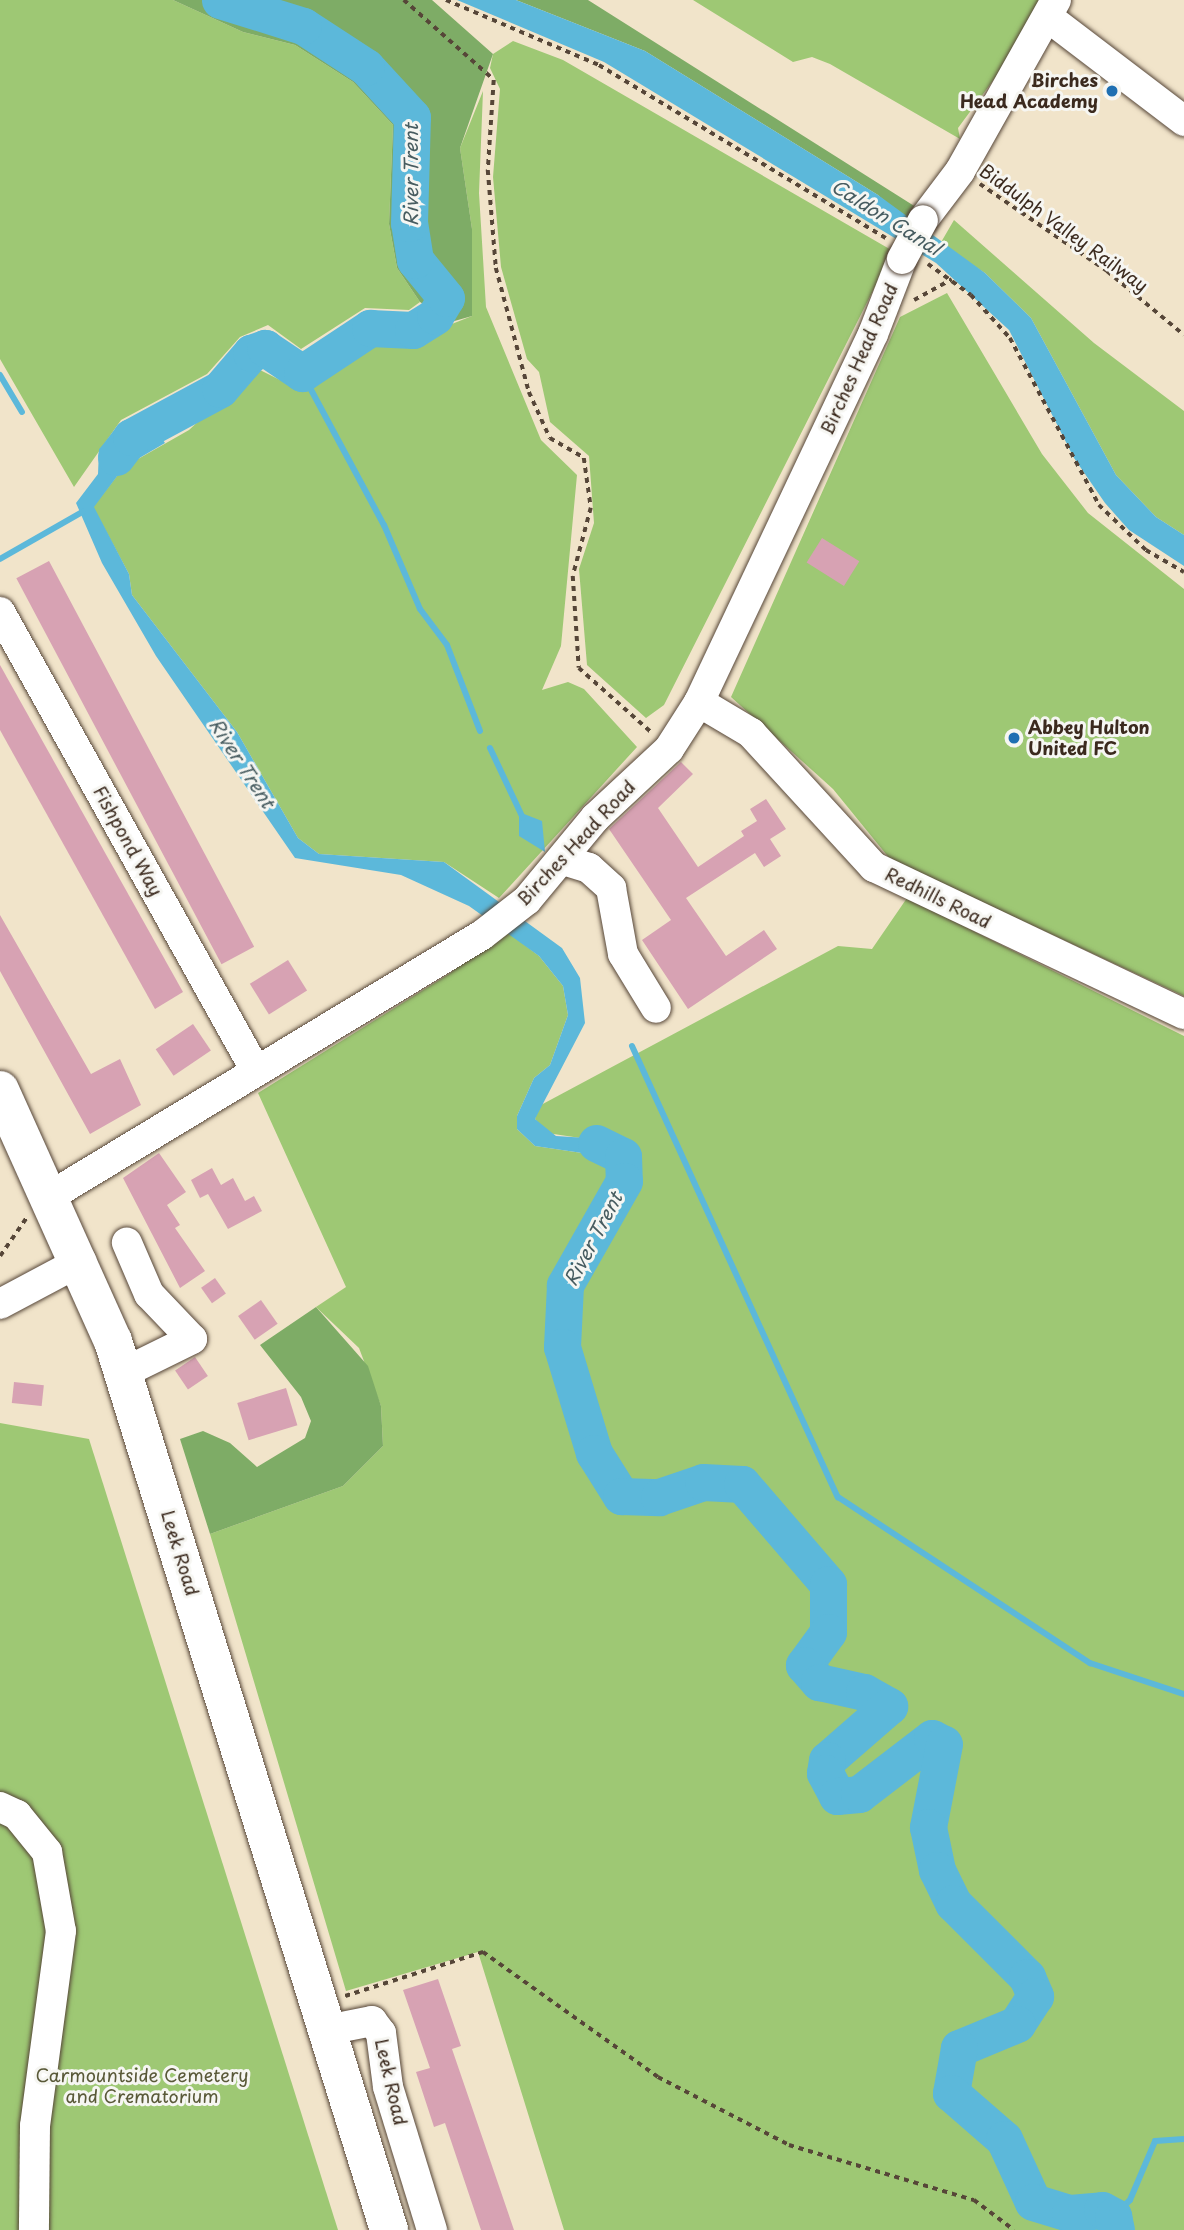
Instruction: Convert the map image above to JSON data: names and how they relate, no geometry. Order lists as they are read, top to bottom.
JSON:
{
  "streets": {
    "main road": ["Leek Road"],
    "street": ["Birches Head Road", "Fishpond Way", "Redhills Road"],
    "path": ["Biddulph Valley Railway"]
  },
  "crossings": [
    ["Biddulph Valley Railway", "Birches Head Road"],
    ["Birches Head Road", "Fishpond Way"],
    ["Birches Head Road", "Redhills Road"],
    ["Birches Head Road", "Leek Road"]
  ],
  "water": ["River Trent", "Caldon Canal"],
  "parks": ["Carmountside Cemetery and Crematorium"],
  "places": ["Birches Head Academy", "Abbey Hulton United FC"]
}
